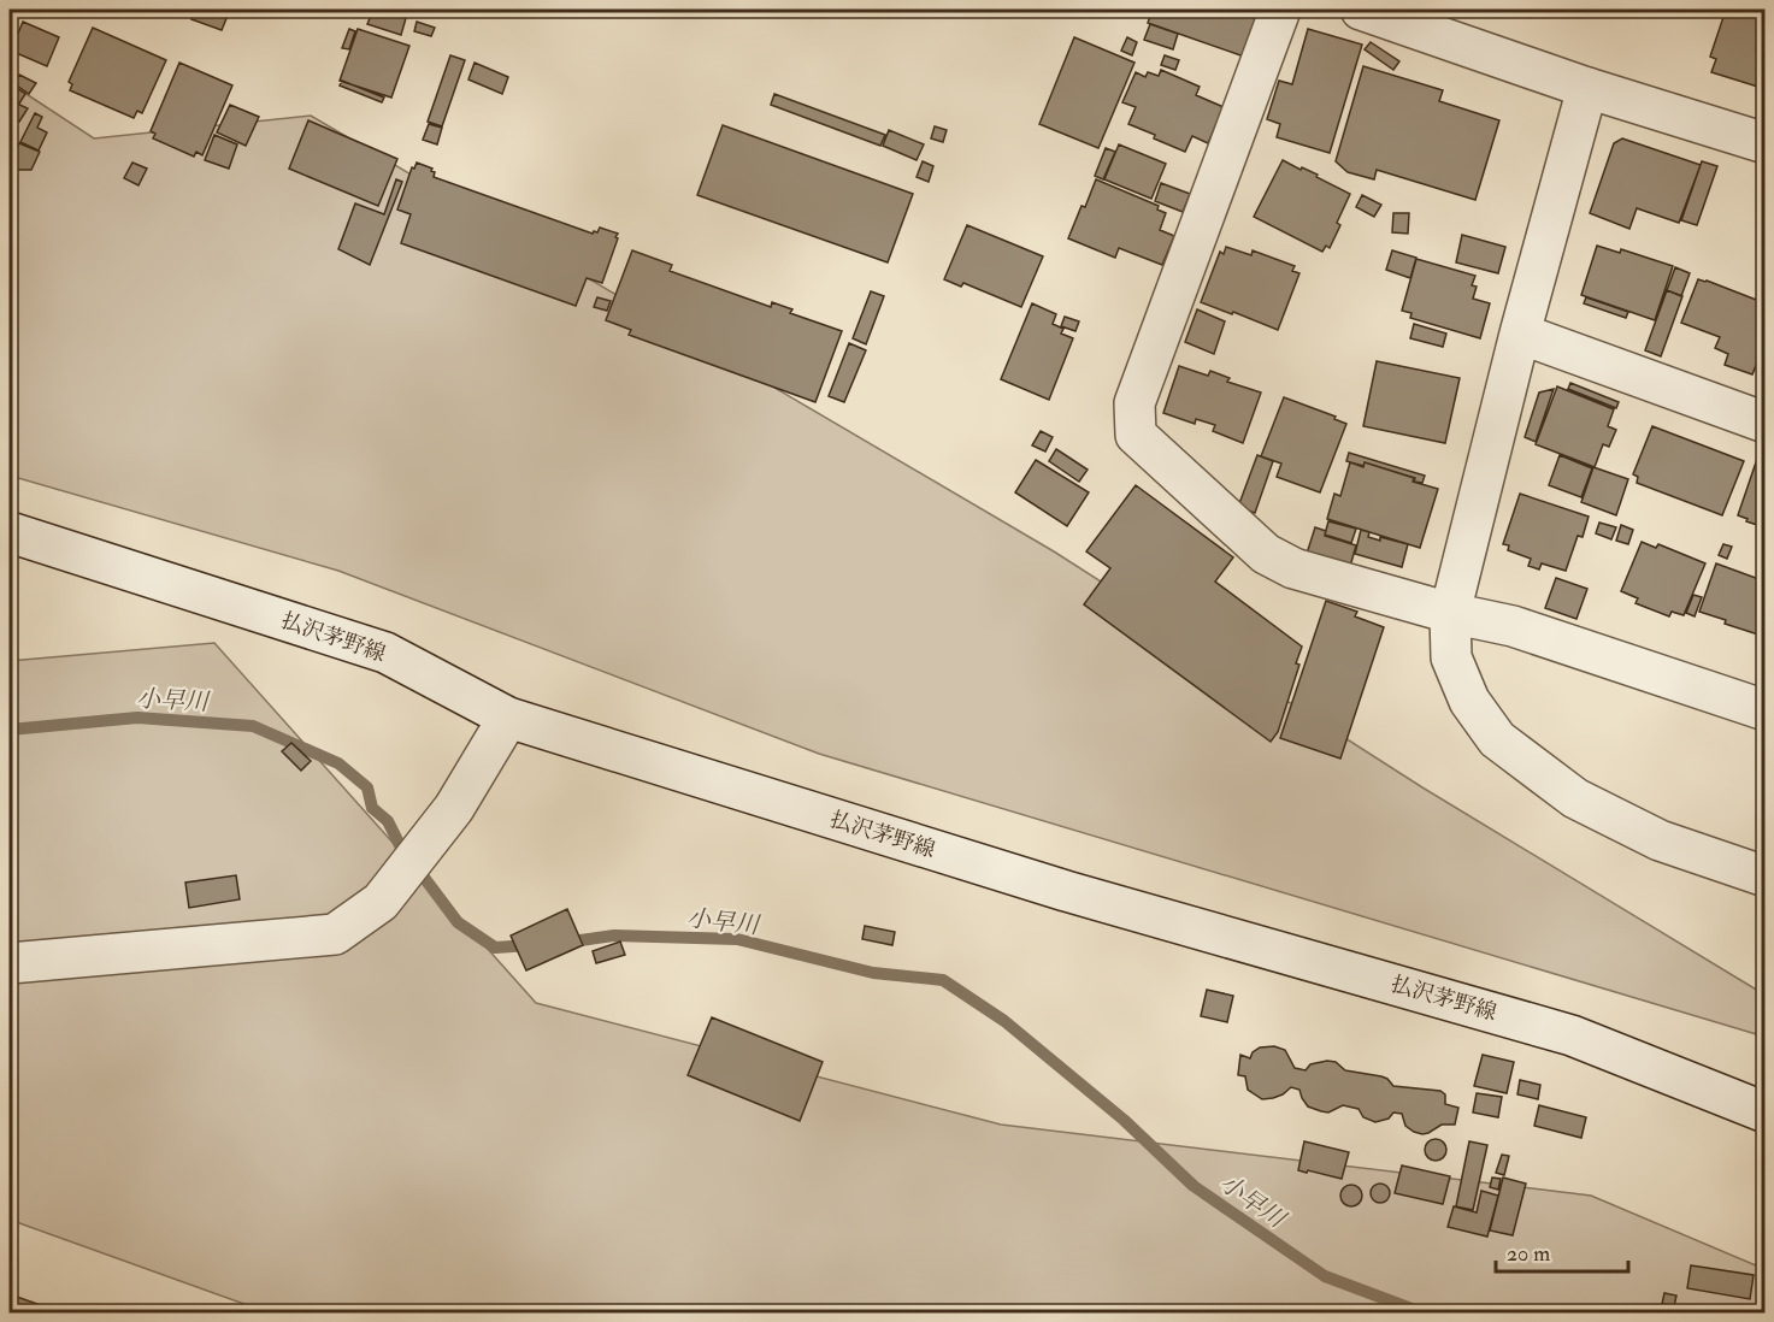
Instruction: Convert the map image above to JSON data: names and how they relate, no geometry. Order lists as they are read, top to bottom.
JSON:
{
  "streets": {
    "street": ["払沢茅野線"]
  },
  "water": ["小早川"],
  "scale_bar": "20 m"
}
